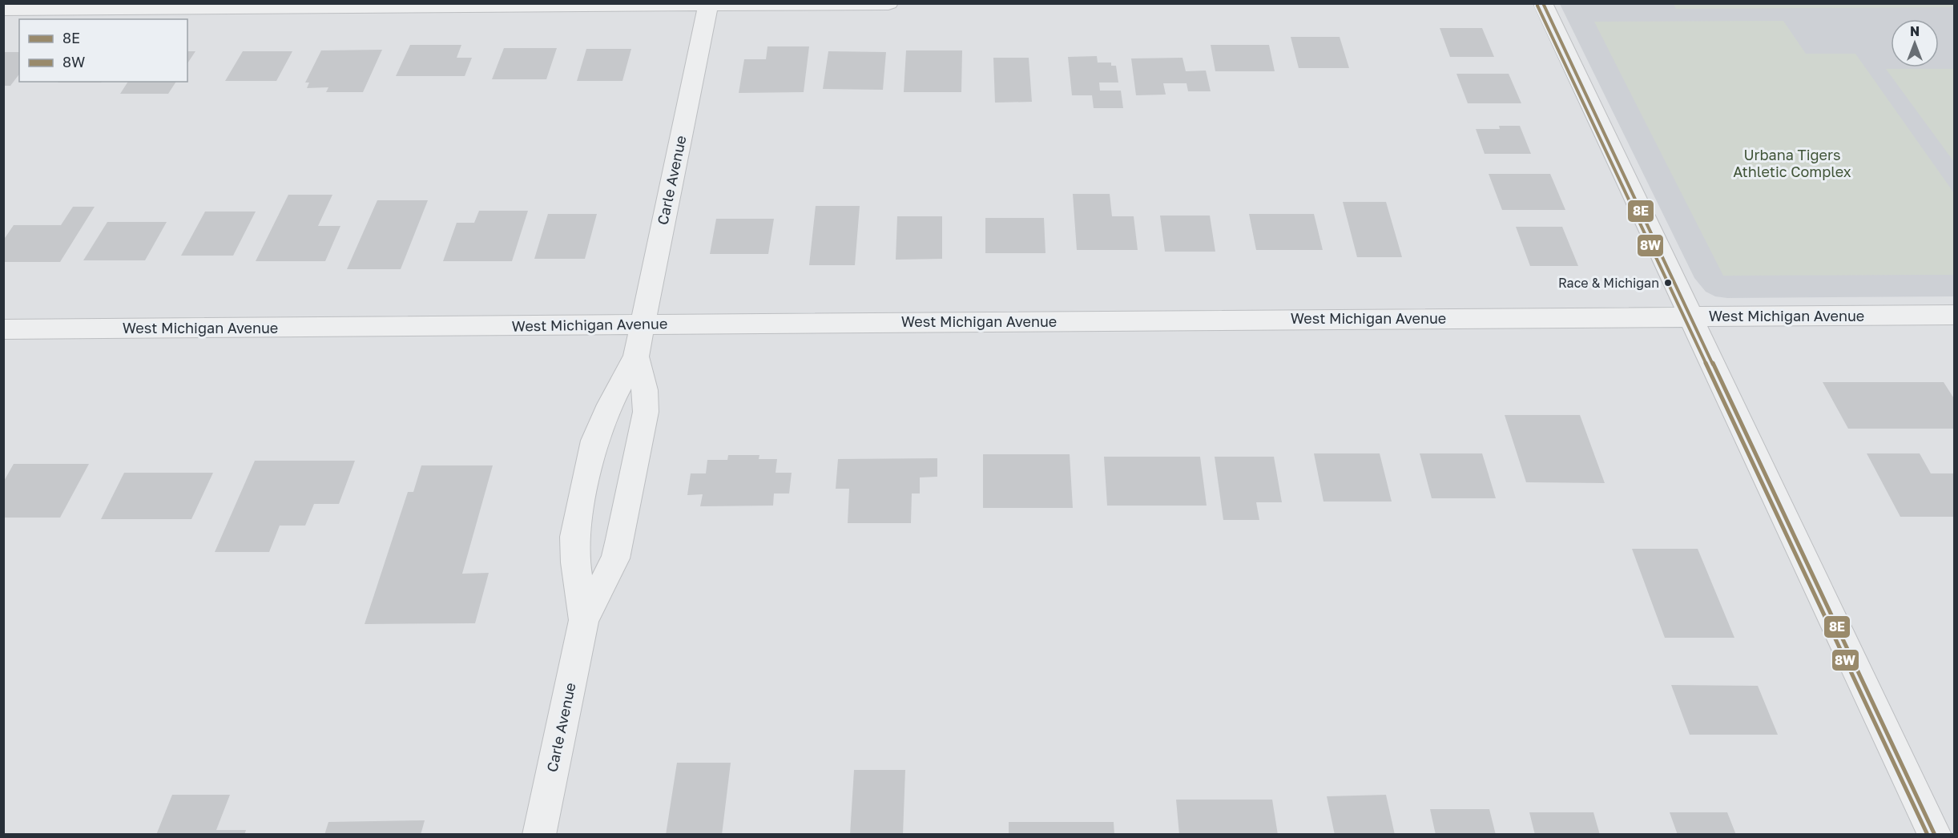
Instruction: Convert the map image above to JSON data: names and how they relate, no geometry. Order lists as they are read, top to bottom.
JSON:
{
  "streets": {
    "street": ["Carle Avenue", "West Michigan Avenue"]
  },
  "crossings": [
    ["Carle Avenue", "West Michigan Avenue"]
  ],
  "parks": ["Urbana Tigers Athletic Complex"],
  "places": ["Race & Michigan"],
  "lines": ["transit line 8E", "transit line 8W"],
  "legend": ["8E", "8W"],
  "north": "top"
}
